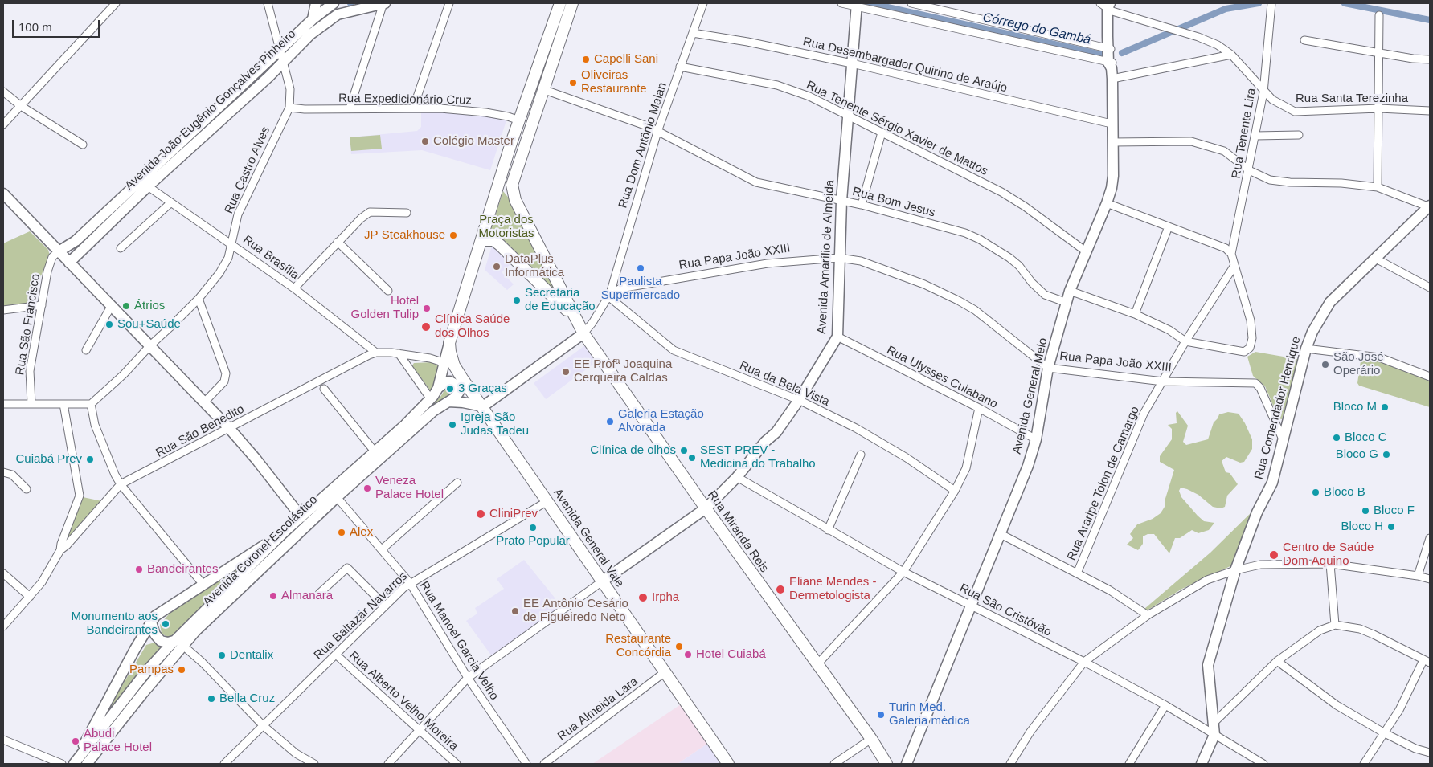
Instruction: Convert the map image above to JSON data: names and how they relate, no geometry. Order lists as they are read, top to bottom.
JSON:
{
  "streets": {
    "main road": [
      "Avenida João Eugênio Gonçalves Pinheiro",
      "Avenida Amarílio de Almeida",
      "Avenida General Melo",
      "Rua Comendador Henrique",
      "Rua Miranda Reis",
      "Avenida General Vale",
      "Avenida Coronel Escolástico"
    ],
    "street": [
      "Rua Desembargador Quirino de Araújo",
      "Rua Santa Terezinha",
      "Rua Expedicionário Cruz",
      "Rua Tenente Sérgio Xavier de Mattos",
      "Rua Tenente Lira",
      "Rua Dom Antônio Malan",
      "Rua Castro Alves",
      "Rua Bom Jesus",
      "Rua Papa João XXIII",
      "Rua Brasília",
      "Rua São Francisco",
      "Rua Ulysses Cuiabano",
      "Rua da Bela Vista",
      "Rua São Benedito",
      "Rua Araripe Tolon de Camargo",
      "Rua São Cristóvão",
      "Rua Baltazar Navarros",
      "Rua Manoel Garcia Velho",
      "Rua Alberto Velho Moreira",
      "Rua Almeida Lara"
    ]
  },
  "crossings": [
    ["Rua Desembargador Quirino de Araújo", "Rua Dom Antônio Malan"],
    ["Rua Desembargador Quirino de Araújo", "Avenida Amarílio de Almeida"],
    ["Rua Desembargador Quirino de Araújo", "Avenida General Melo"],
    ["Rua Santa Terezinha", "Rua Tenente Lira"],
    ["Rua Santa Terezinha", "Avenida General Melo"],
    ["Rua Expedicionário Cruz", "Rua Castro Alves"],
    ["Avenida João Eugênio Gonçalves Pinheiro", "Rua Castro Alves"],
    ["Avenida João Eugênio Gonçalves Pinheiro", "Rua Brasília"],
    ["Avenida João Eugênio Gonçalves Pinheiro", "Rua São Francisco"],
    ["Rua Tenente Sérgio Xavier de Mattos", "Rua Dom Antônio Malan"],
    ["Rua Tenente Sérgio Xavier de Mattos", "Avenida Amarílio de Almeida"],
    ["Rua Tenente Sérgio Xavier de Mattos", "Avenida General Melo"],
    ["Rua Tenente Lira", "Rua Araripe Tolon de Camargo"],
    ["Rua Dom Antônio Malan", "Rua Bom Jesus"],
    ["Rua Dom Antônio Malan", "Rua Papa João XXIII"],
    ["Rua Dom Antônio Malan", "Rua da Bela Vista"],
    ["Rua Castro Alves", "Rua Brasília"],
    ["Rua Bom Jesus", "Avenida Amarílio de Almeida"],
    ["Rua Bom Jesus", "Avenida General Melo"],
    ["Rua Papa João XXIII", "Avenida Amarílio de Almeida"],
    ["Rua Papa João XXIII", "Rua da Bela Vista"],
    ["Rua Papa João XXIII", "Avenida General Melo"],
    ["Rua Papa João XXIII", "Rua Comendador Henrique"],
    ["Rua Papa João XXIII", "Rua Araripe Tolon de Camargo"],
    ["Avenida Amarílio de Almeida", "Rua Ulysses Cuiabano"],
    ["Avenida Amarílio de Almeida", "Rua da Bela Vista"],
    ["Avenida Amarílio de Almeida", "Rua Miranda Reis"],
    ["Avenida Amarílio de Almeida", "Avenida General Vale"],
    ["Avenida Amarílio de Almeida", "Rua São Cristóvão"],
    ["Rua Brasília", "Rua São Benedito"],
    ["Rua Ulysses Cuiabano", "Avenida General Melo"],
    ["Avenida General Melo", "Rua São Cristóvão"],
    ["Rua Comendador Henrique", "Rua São Cristóvão"],
    ["Rua São Benedito", "Avenida Coronel Escolástico"],
    ["Avenida General Vale", "Avenida Coronel Escolástico"],
    ["Avenida General Vale", "Rua Baltazar Navarros"],
    ["Avenida General Vale", "Rua Almeida Lara"],
    ["Avenida Coronel Escolástico", "Rua Manoel Garcia Velho"],
    ["Rua Baltazar Navarros", "Rua Manoel Garcia Velho"],
    ["Rua Baltazar Navarros", "Rua Alberto Velho Moreira"]
  ],
  "water": ["Córrego do Gambá"],
  "parks": ["Praça dos Motoristas"],
  "places": [
    "Capelli Sani",
    "Oliveiras Restaurante",
    "Colégio Master",
    "JP Steakhouse",
    "DataPlus Informática",
    "Paulista Supermercado",
    "Secretaria de Educação",
    "Átrios",
    "Hotel Golden Tulip",
    "Sou+Saúde",
    "Clínica Saúde dos Olhos",
    "São José Operário",
    "EE Profª Joaquina Cerqueira Caldas",
    "3 Graças",
    "Bloco M",
    "Galeria Estação Alvorada",
    "Igreja São Judas Tadeu",
    "Bloco C",
    "Clínica de olhos",
    "Bloco G",
    "SEST PREV - Medicina do Trabalho",
    "Cuiabá Prev",
    "Veneza Palace Hotel",
    "Bloco B",
    "Bloco F",
    "CliniPrev",
    "Bloco H",
    "Prato Popular",
    "Alex",
    "Centro de Saúde Dom Aquino",
    "Bandeirantes",
    "Eliane Mendes - Dermetologista",
    "Almanara",
    "Irpha",
    "EE Antônio Cesário de Figueiredo Neto",
    "Monumento aos Bandeirantes",
    "Restaurante Concórdia",
    "Hotel Cuiabá",
    "Dentalix",
    "Pampas",
    "Bella Cruz",
    "Turin Med. Galeria médica",
    "Abudi Palace Hotel"
  ],
  "scale_bar": "100 m"
}
